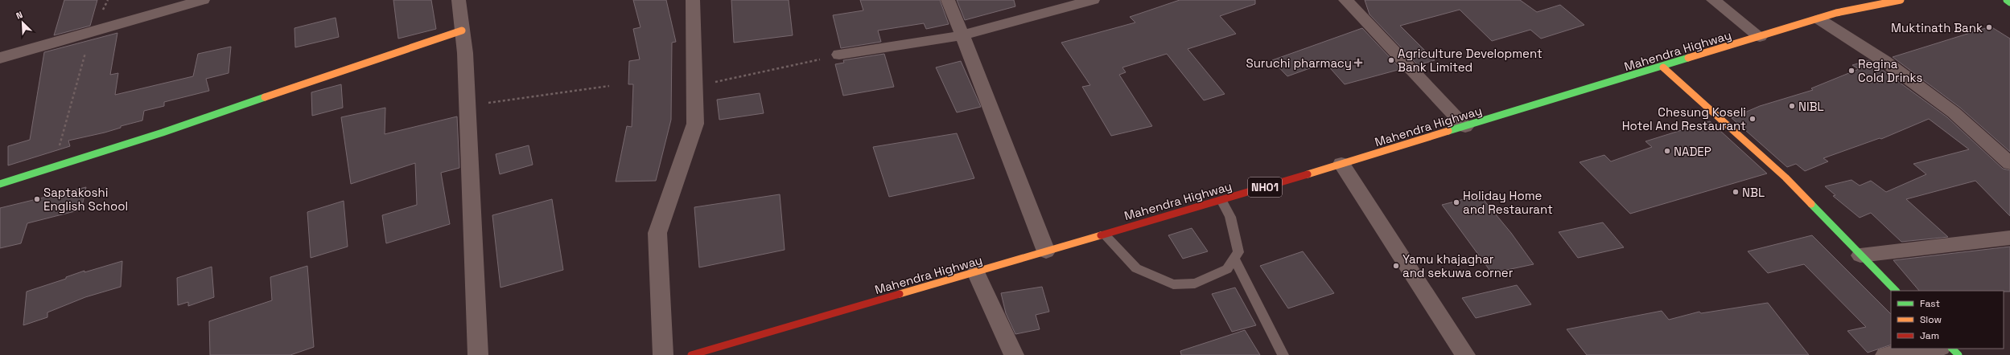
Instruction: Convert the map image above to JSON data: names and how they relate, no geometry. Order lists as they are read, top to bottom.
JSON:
{
  "streets": {
    "main road": ["Mahendra Highway", "NH01"]
  },
  "places": {
    "other": [
      "Muktinath Bank",
      "Agriculture Development Bank Limited",
      "Regina Cold Drinks",
      "NIBL",
      "Chesung Koseli Hotel And Restaurant",
      "NADEP",
      "NBL",
      "Saptakoshi English School",
      "Holiday Home and Restaurant",
      "Yamu khajaghar and sekuwa corner"
    ],
    "health": ["Suruchi pharmacy"]
  },
  "legend": ["Fast", "Slow", "Jam"],
  "north": "top left"
}
